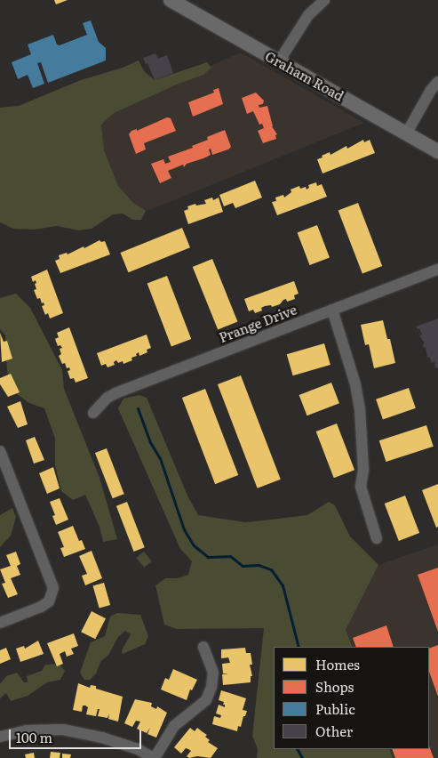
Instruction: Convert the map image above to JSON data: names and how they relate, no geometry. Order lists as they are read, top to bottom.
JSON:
{
  "streets": {
    "main road": ["Graham Road"],
    "street": ["Prange Drive"]
  },
  "legend": [
    "Homes",
    "Shops",
    "Public",
    "Other"
  ],
  "scale_bar": "100 m"
}
